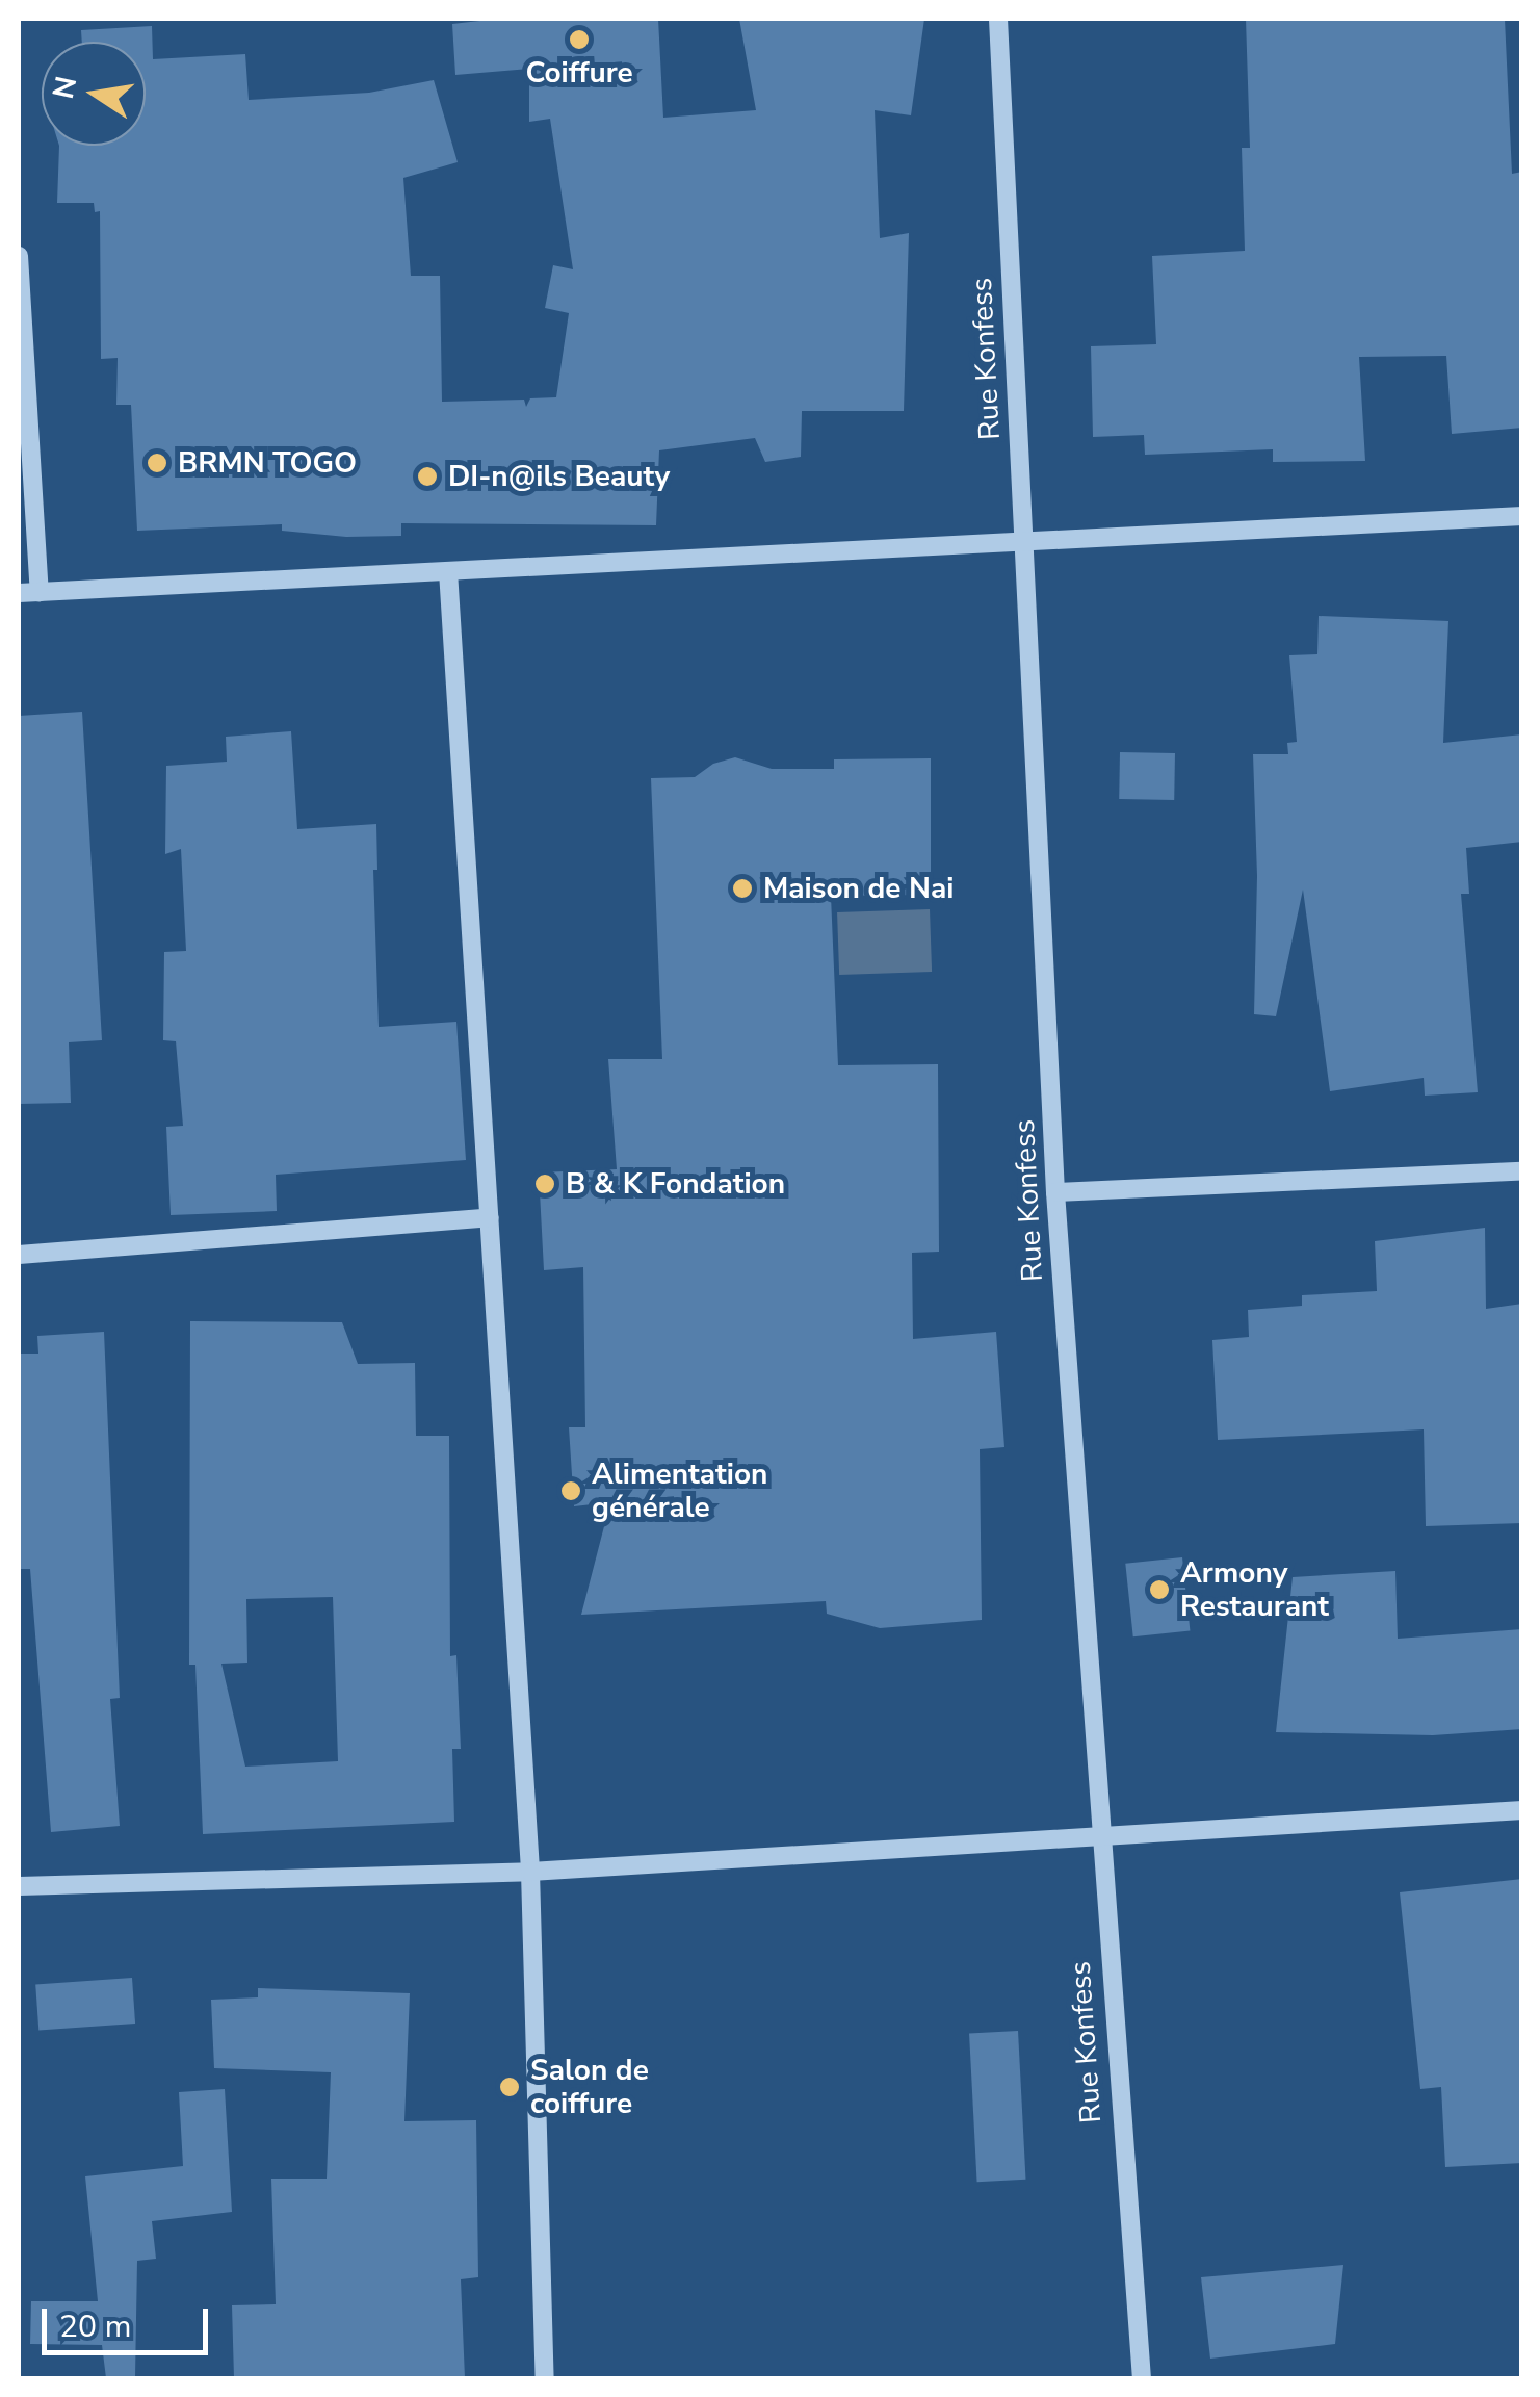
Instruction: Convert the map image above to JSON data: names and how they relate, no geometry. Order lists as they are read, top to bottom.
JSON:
{
  "streets": {
    "street": ["Rue Konfess"]
  },
  "places": [
    "Coiffure",
    "BRMN TOGO",
    "DI-n@ils Beauty",
    "Maison de Nai",
    "B & K Fondation",
    "Alimentation générale",
    "Armony Restaurant",
    "Salon de coiffure"
  ],
  "scale_bar": "20 m",
  "north": "left"
}
